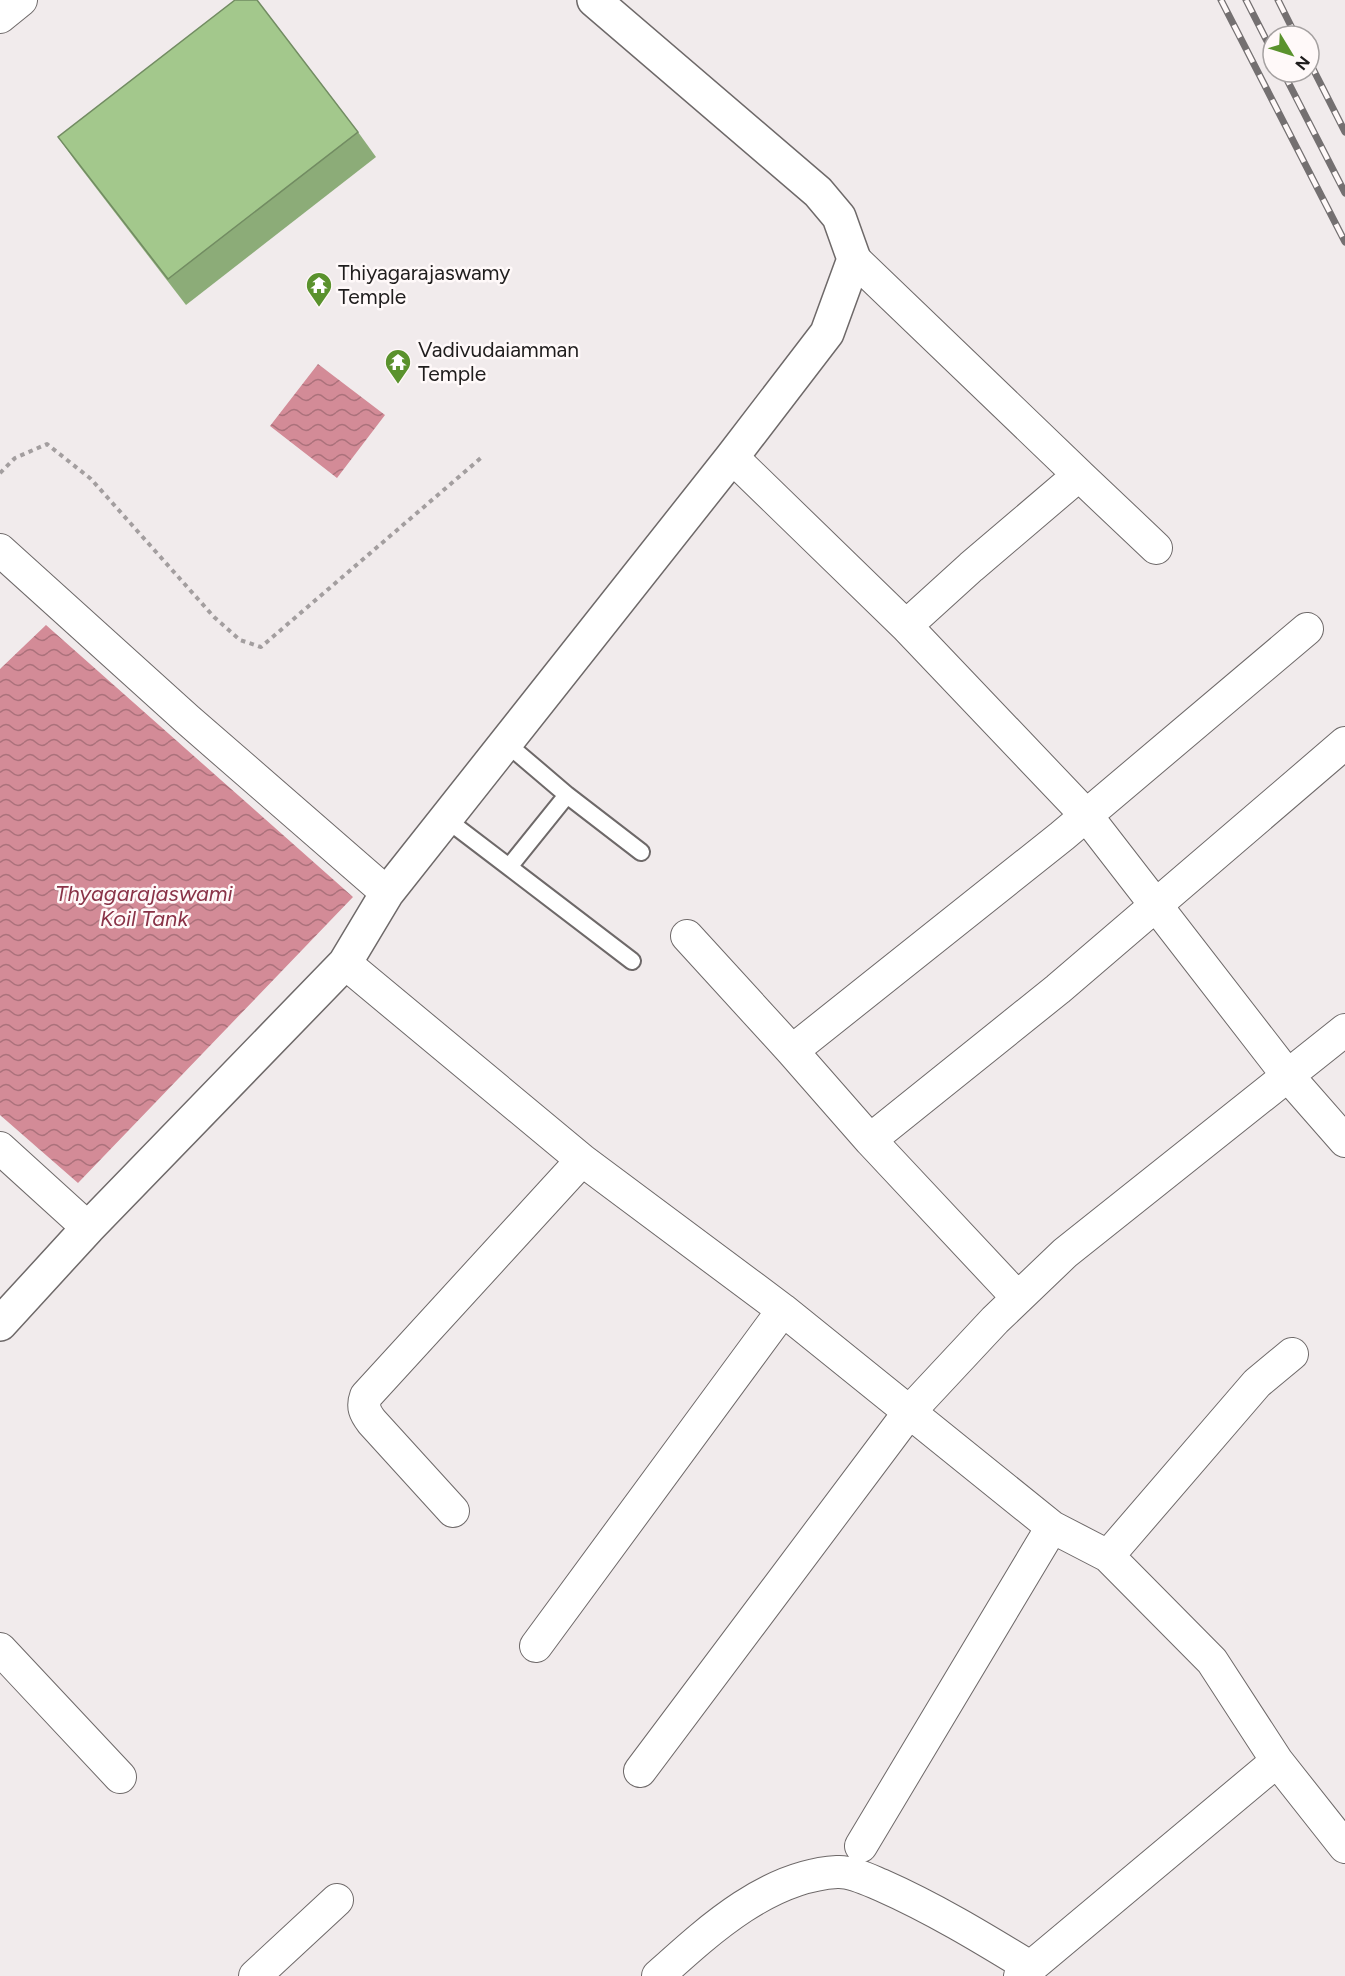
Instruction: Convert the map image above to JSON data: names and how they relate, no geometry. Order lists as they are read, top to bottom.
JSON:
{
  "water": ["Thyagarajaswami Koil Tank"],
  "places": {
    "temple": ["Thiyagarajaswamy Temple", "Vadivudaiamman Temple"]
  },
  "north": "bottom right"
}
